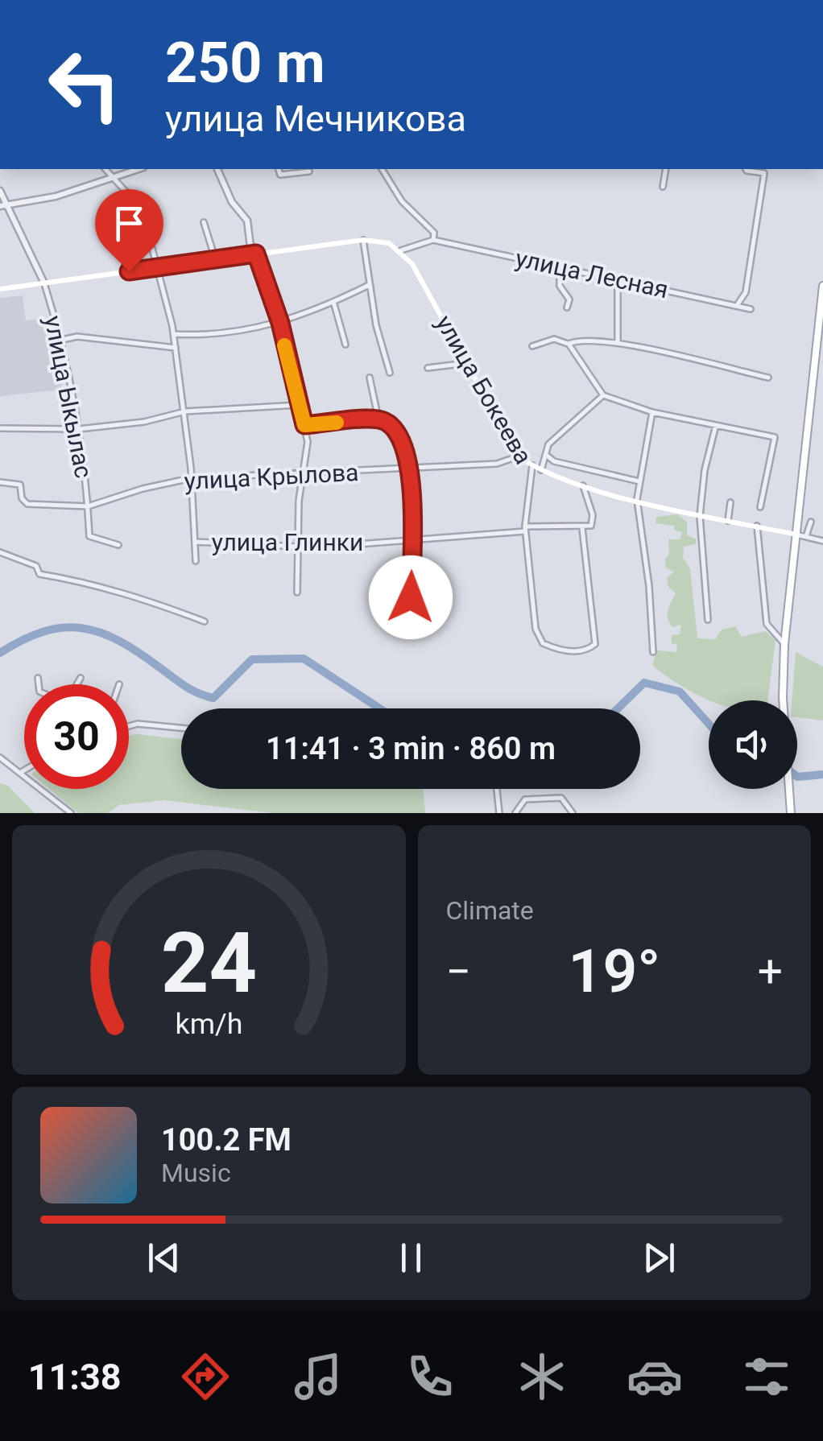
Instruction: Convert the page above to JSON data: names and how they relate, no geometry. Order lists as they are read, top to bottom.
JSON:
{
  "streets": {
    "main road": ["улица Бокеева"],
    "street": [
      "улица Лесная",
      "улица Ыкылас",
      "улица Крылова",
      "улица Глинки"
    ]
  },
  "crossings": [
    ["улица Бокеева", "улица Крылова"],
    ["улица Бокеева", "улица Глинки"],
    ["улица Ыкылас", "улица Крылова"]
  ],
  "page": {
    "turn": ["250 m", "улица Мечникова"],
    "limit": "30",
    "trip": "11:41 · 3 min · 860 m",
    "tile": "Climate",
    "heat": ["−", "19°", "+"],
    "song": ["100.2 FM", "Music"],
    "tabs": "11:38",
    "gauge": ["24", "km/h"]
  }
}
